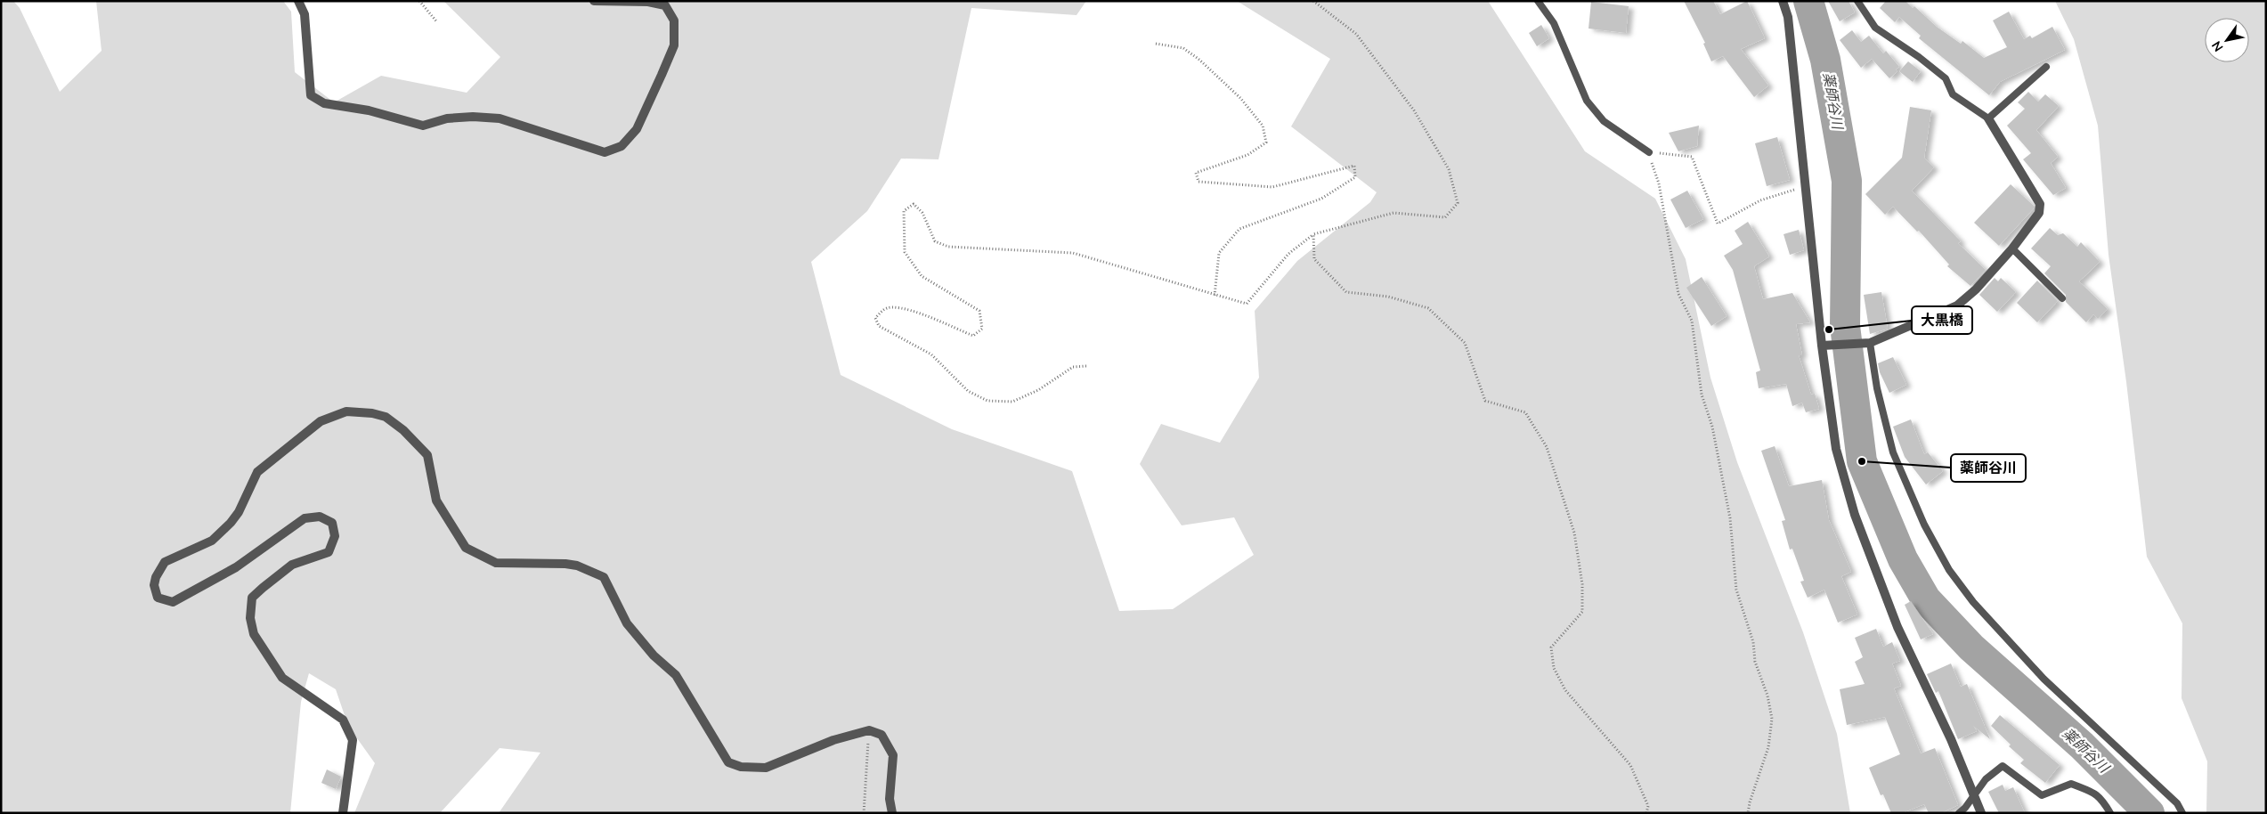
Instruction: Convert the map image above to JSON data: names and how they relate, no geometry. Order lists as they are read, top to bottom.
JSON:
{
  "water": ["薬師谷川"],
  "places": ["大黒橋", "薬師谷川"],
  "north": "bottom left"
}
